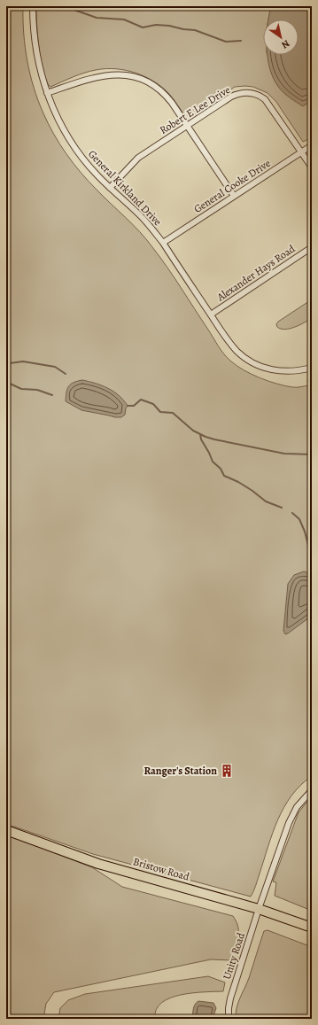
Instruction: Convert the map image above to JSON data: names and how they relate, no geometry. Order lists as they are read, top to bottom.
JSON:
{
  "streets": {
    "main road": ["Bristow Road"],
    "street": [
      "Robert E Lee Drive",
      "General Cooke Drive",
      "General Kirkland Drive",
      "Alexander Hays Road",
      "Unity Road"
    ]
  },
  "crossings": [
    ["Robert E Lee Drive", "General Cooke Drive"],
    ["Robert E Lee Drive", "General Kirkland Drive"],
    ["General Cooke Drive", "General Kirkland Drive"],
    ["General Kirkland Drive", "Alexander Hays Road"],
    ["Bristow Road", "Unity Road"]
  ],
  "places": {
    "building": ["Ranger's Station"]
  },
  "north": "bottom right"
}
